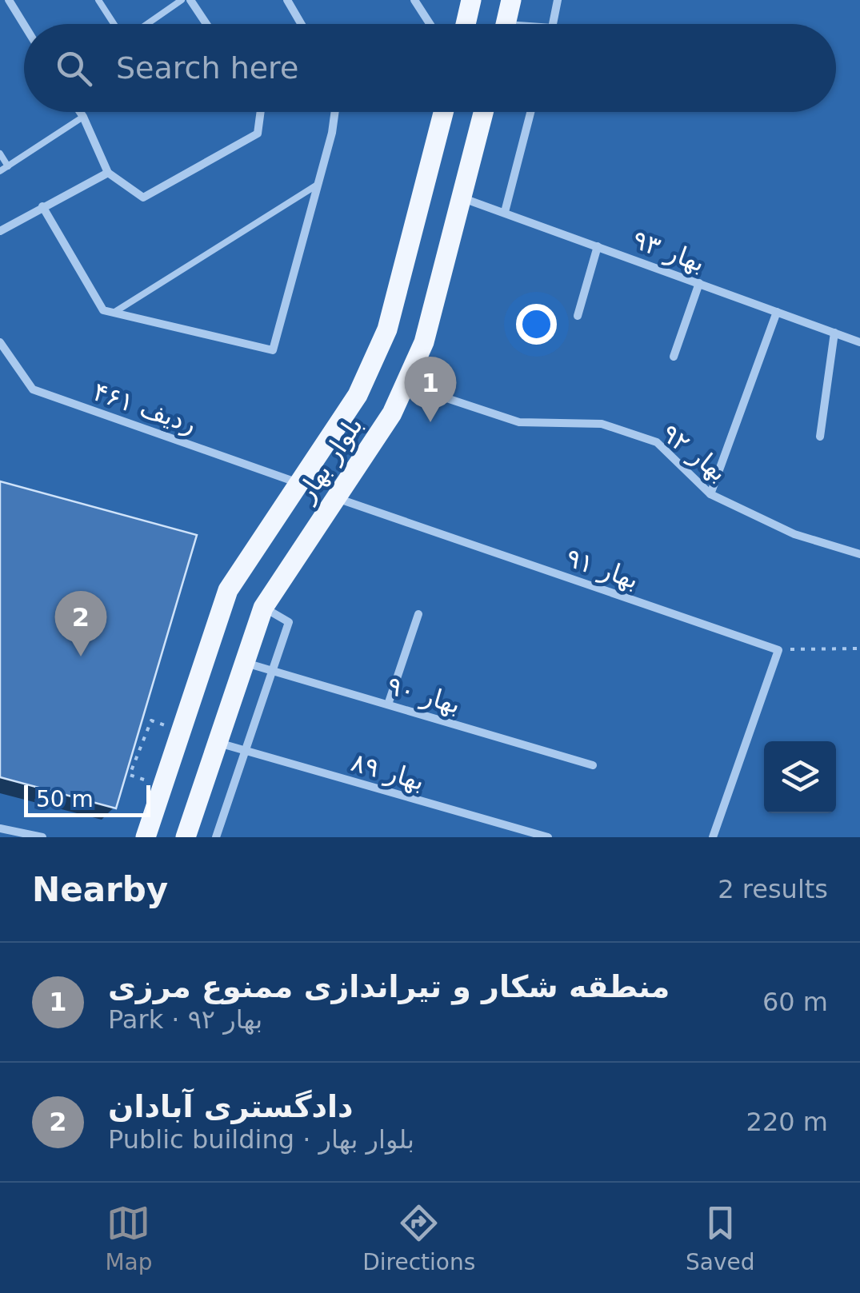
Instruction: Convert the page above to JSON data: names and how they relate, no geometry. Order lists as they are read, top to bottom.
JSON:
{
  "streets": {
    "main road": ["بلوار بهار"],
    "street": [
      "بهار ۹۳",
      "ردیف ۴۶۱",
      "بهار ۹۲",
      "بهار ۹۱",
      "بهار ۹۰",
      "بهار ۸۹"
    ]
  },
  "crossings": [
    ["بهار ۹۳", "بلوار بهار"],
    ["ردیف ۴۶۱", "بلوار بهار"],
    ["بهار ۹۲", "بلوار بهار"],
    ["بلوار بهار", "بهار ۹۱"],
    ["بلوار بهار", "بهار ۹۰"],
    ["بلوار بهار", "بهار ۸۹"]
  ],
  "scale_bar": "50 m",
  "page": {
    "search": "Search here",
    "pins": ["1", "2"],
    "scale": "50 m",
    "heading": ["Nearby", "2 results"],
    "list": [
      {
        "mark": "1",
        "name": "منطقه شکار و تیراندازی ممنوع مرزی",
        "note": "Park · بهار ۹۲",
        "value": "60 m"
      },
      {
        "mark": "2",
        "name": "دادگستری آبادان",
        "note": "Public building · بلوار بهار",
        "value": "220 m"
      }
    ],
    "nav": ["Map", "Directions", "Saved"]
  }
}
